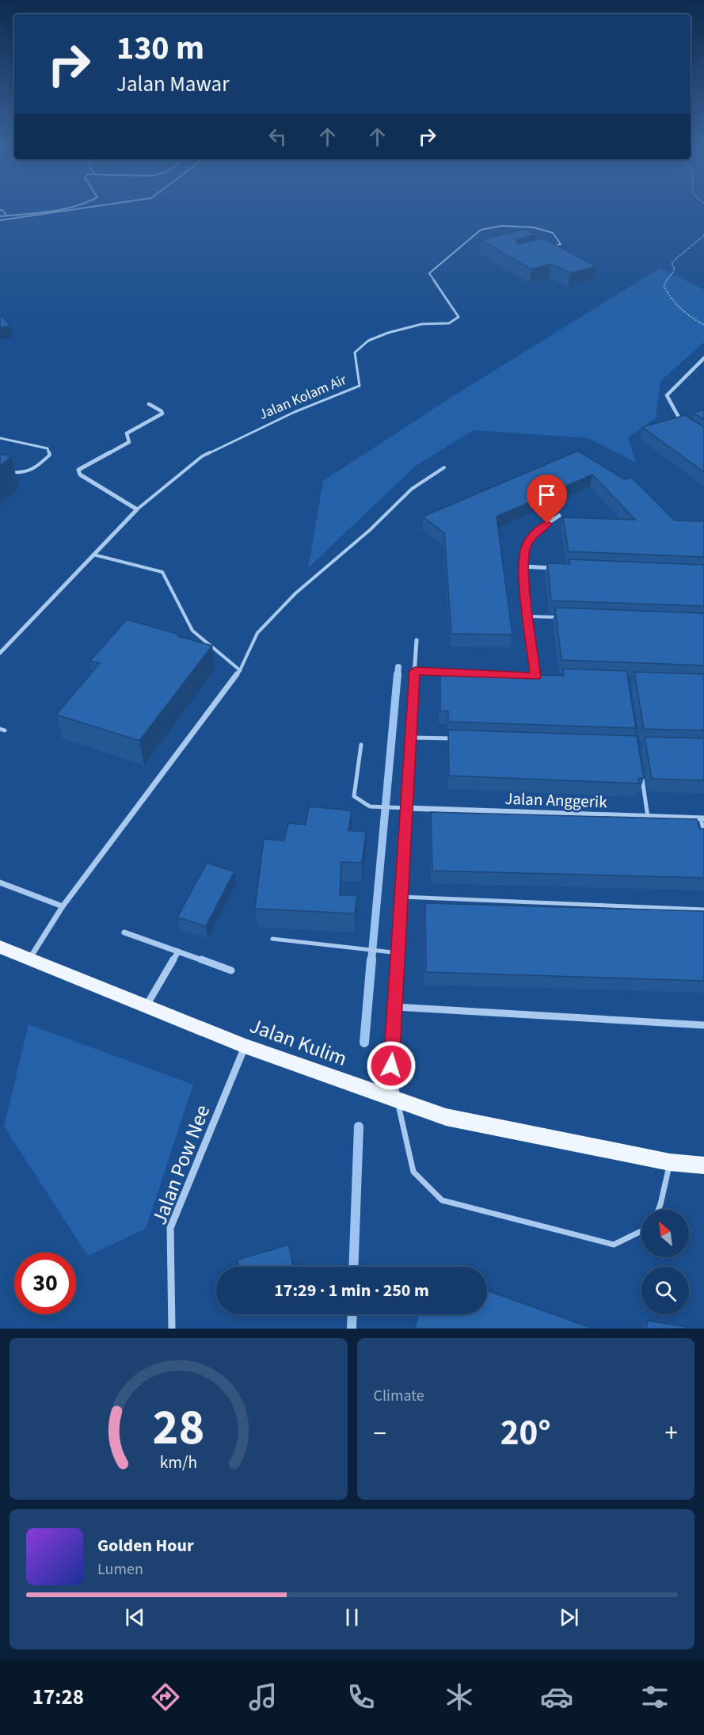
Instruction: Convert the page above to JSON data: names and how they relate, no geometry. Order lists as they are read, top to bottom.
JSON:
{
  "streets": {
    "main road": ["Jalan Kulim"],
    "street": ["Jalan Kolam Air", "Jalan Anggerik", "Jalan Pow Nee"]
  },
  "crossings": [
    ["Jalan Kulim", "Jalan Pow Nee"]
  ],
  "north": "top left",
  "page": {
    "turn": ["130 m", "Jalan Mawar"],
    "limit": "30",
    "trip": "17:29 · 1 min · 250 m",
    "tile": "Climate",
    "heat": ["−", "20°", "+"],
    "song": ["Golden Hour", "Lumen"],
    "tabs": "17:28",
    "gauge": ["28", "km/h"]
  }
}
